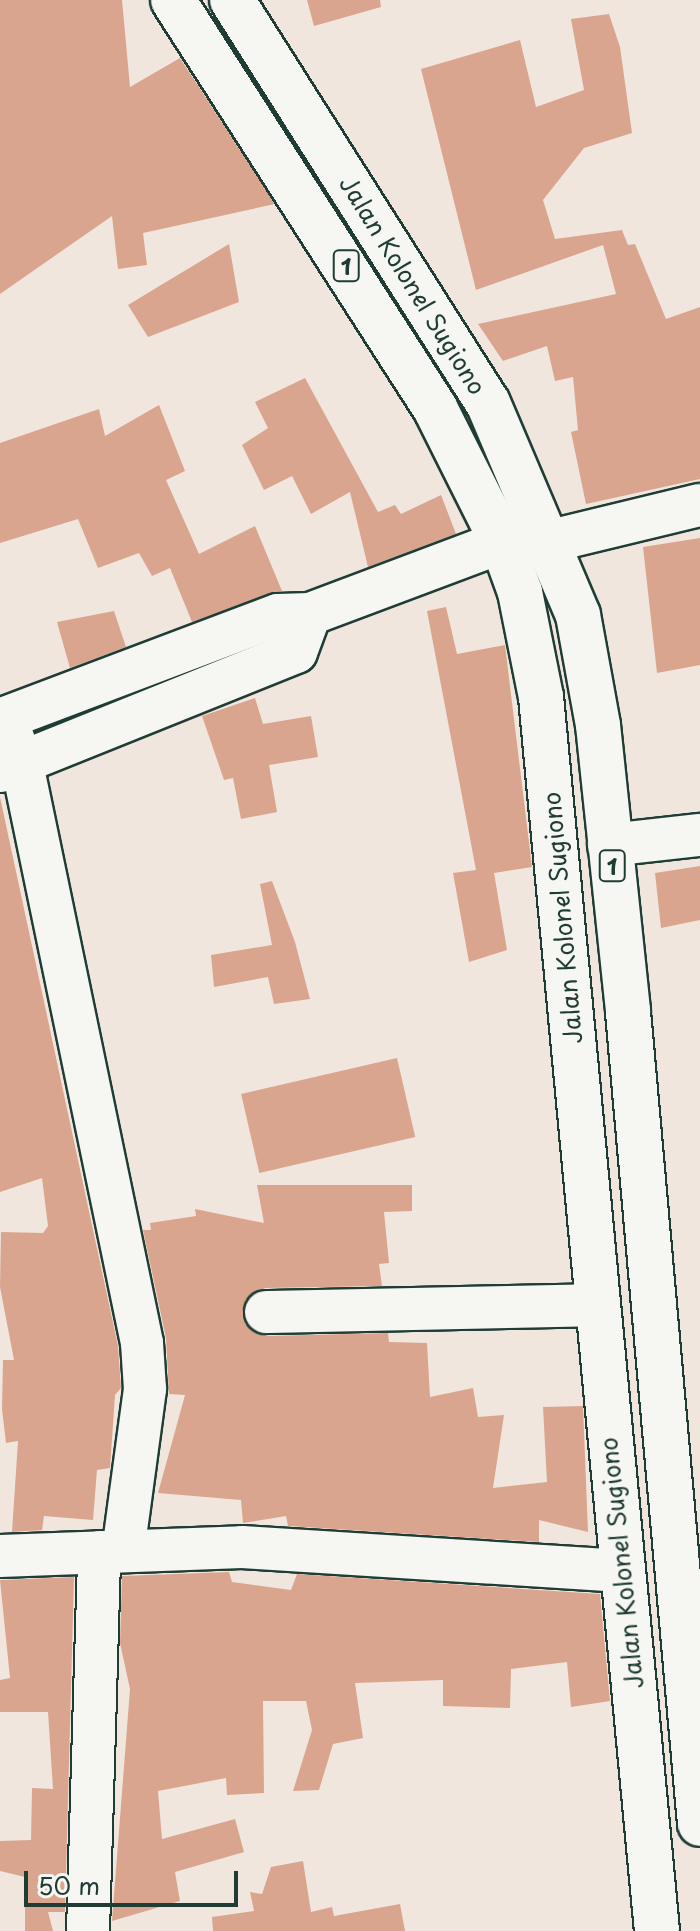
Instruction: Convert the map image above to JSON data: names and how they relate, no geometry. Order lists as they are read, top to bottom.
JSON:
{
  "streets": {
    "highway": ["1", "Jalan Kolonel Sugiono"]
  },
  "scale_bar": "50 m"
}
